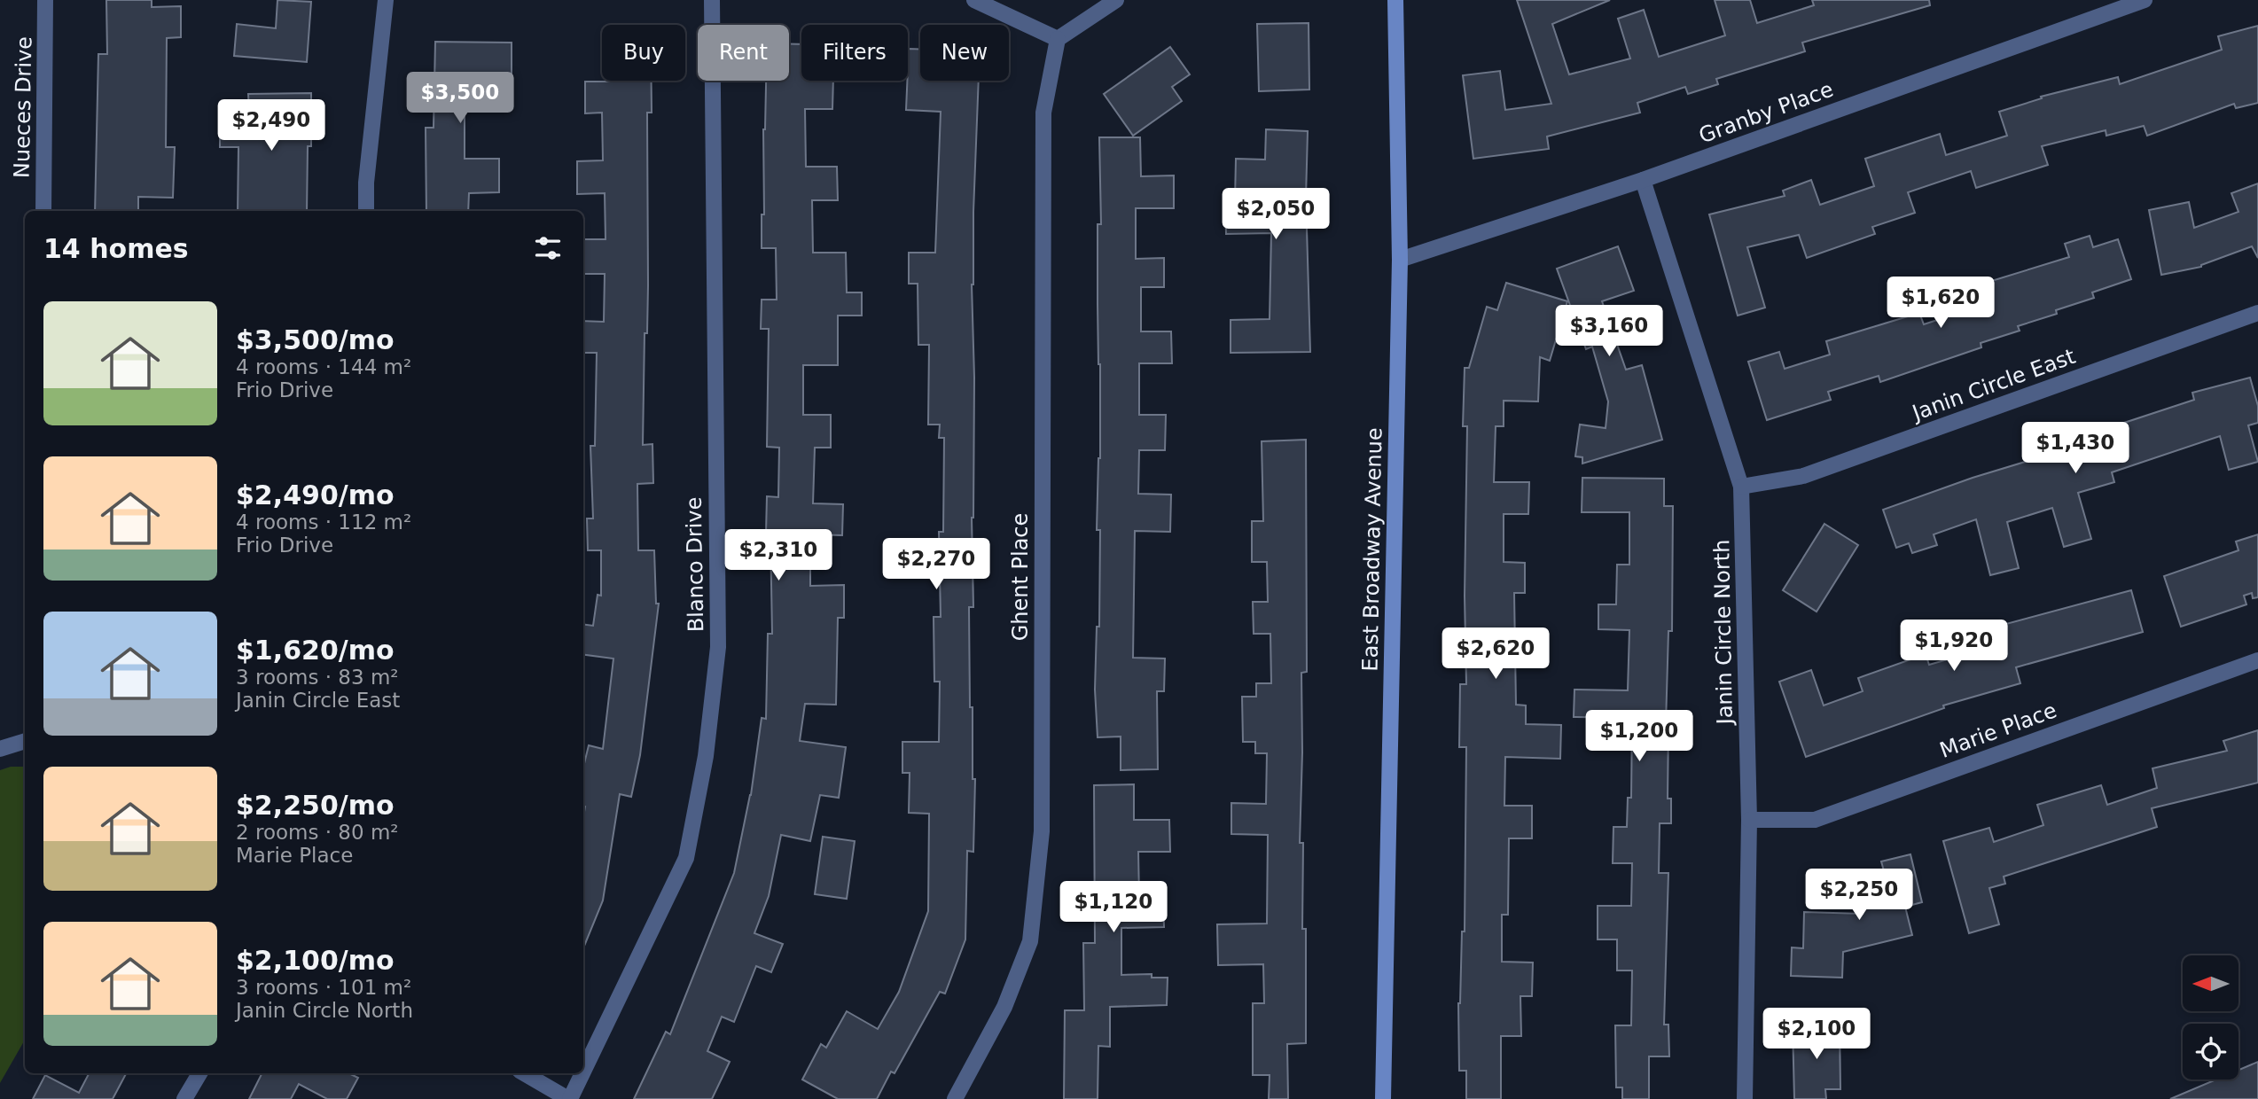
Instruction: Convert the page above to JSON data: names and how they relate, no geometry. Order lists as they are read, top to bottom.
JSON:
{
  "streets": {
    "street": [
      "Nueces Drive",
      "Granby Place",
      "Janin Circle East",
      "East Broadway Avenue",
      "Blanco Drive",
      "Ghent Place",
      "Janin Circle North",
      "Marie Place"
    ]
  },
  "crossings": [
    ["Granby Place", "East Broadway Avenue"],
    ["Granby Place", "Janin Circle North"],
    ["Janin Circle East", "Janin Circle North"],
    ["Janin Circle North", "Marie Place"]
  ],
  "north": "left",
  "page": {
    "chip": [
      "Buy",
      "Rent",
      "Filters",
      "New"
    ],
    "price": [
      "$3,500",
      "$2,490",
      "$2,050",
      "$1,620",
      "$3,160",
      "$1,430",
      "$2,310",
      "$2,270",
      "$1,920",
      "$2,620",
      "$1,200",
      "$2,250",
      "$1,120",
      "$2,100"
    ],
    "heading": "14 homes",
    "list": [
      {
        "name": "$3,500/mo",
        "note": "4 rooms · 144 m² · Frio Drive"
      },
      {
        "name": "$2,490/mo",
        "note": "4 rooms · 112 m² · Frio Drive"
      },
      {
        "name": "$1,620/mo",
        "note": "3 rooms · 83 m² · Janin Circle East"
      },
      {
        "name": "$2,250/mo",
        "note": "2 rooms · 80 m² · Marie Place"
      },
      {
        "name": "$2,100/mo",
        "note": "3 rooms · 101 m² · Janin Circle North"
      }
    ]
  }
}
